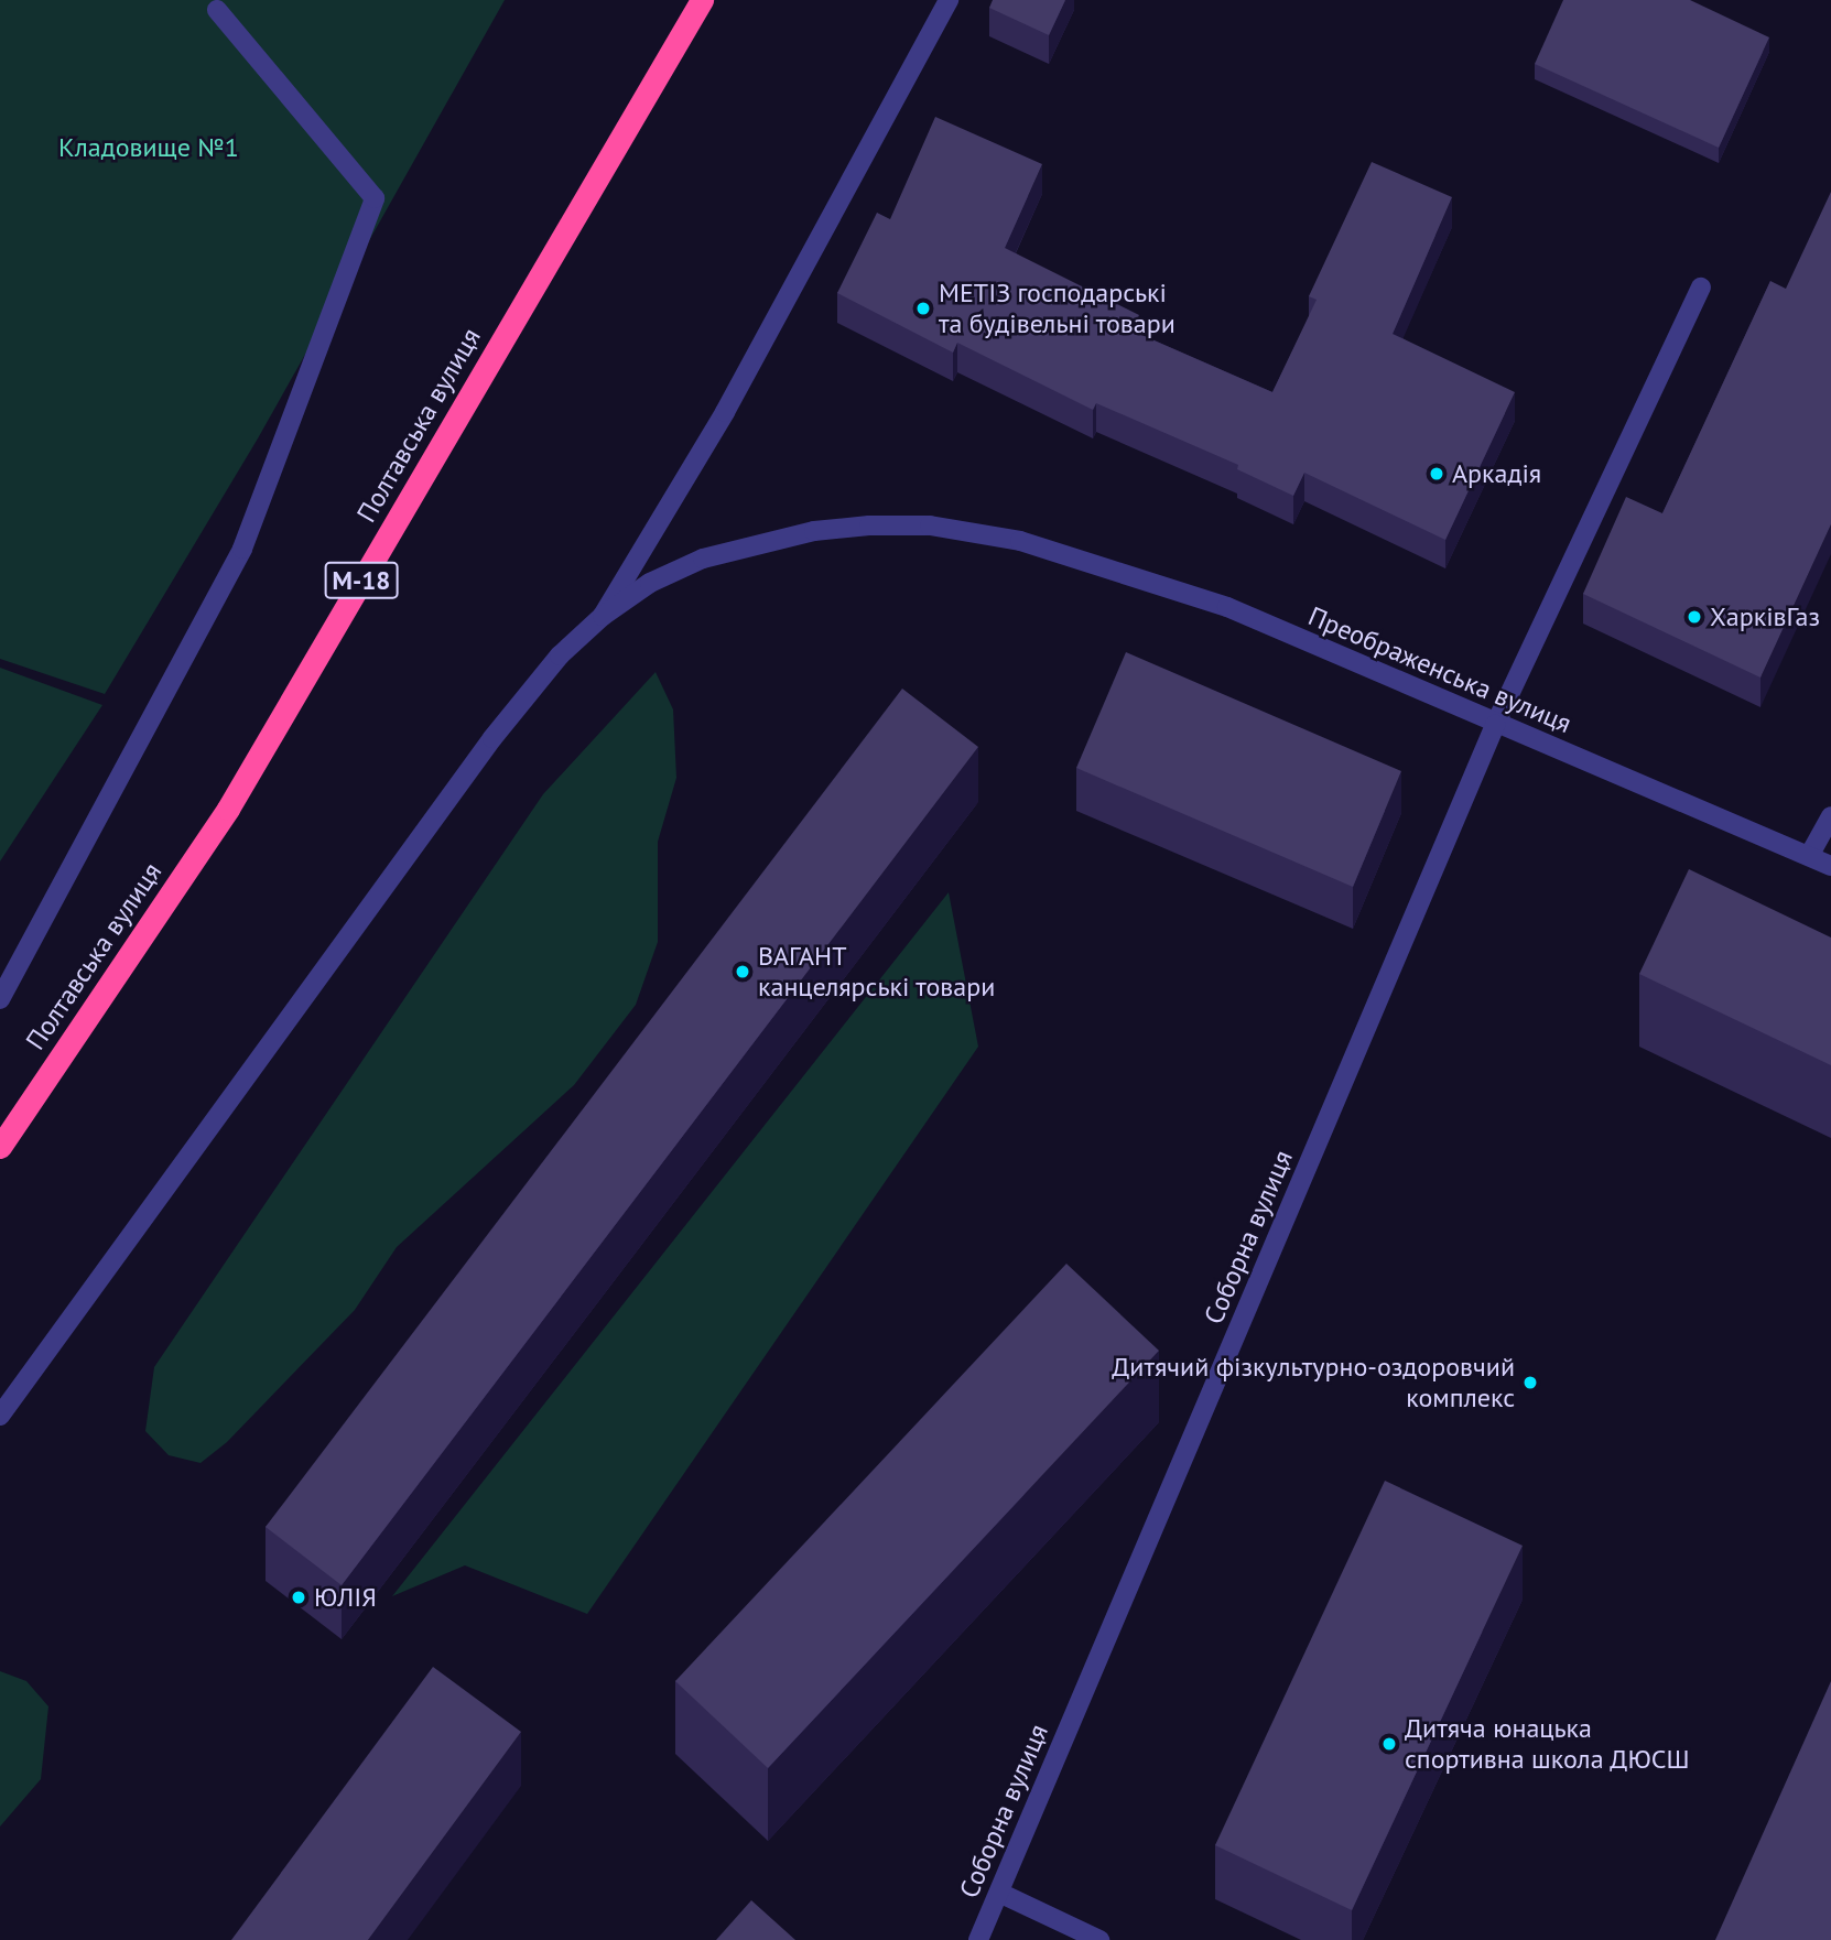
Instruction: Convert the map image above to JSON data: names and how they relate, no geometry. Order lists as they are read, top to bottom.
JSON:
{
  "streets": {
    "highway": ["Полтавська вулиця", "М-18"],
    "street": ["Преображенська вулиця", "Соборна вулиця"]
  },
  "crossings": [
    ["Преображенська вулиця", "Соборна вулиця"]
  ],
  "parks": ["Кладовище №1"],
  "places": [
    "МЕТІЗ господарські та будівельні товари",
    "Аркадія",
    "ХарківГаз",
    "ВАГАНТ канцелярські товари",
    "Дитячий фізкультурно-оздоровчий комплекс",
    "ЮЛІЯ",
    "Дитяча юнацька спортивна школа ДЮСШ"
  ]
}
